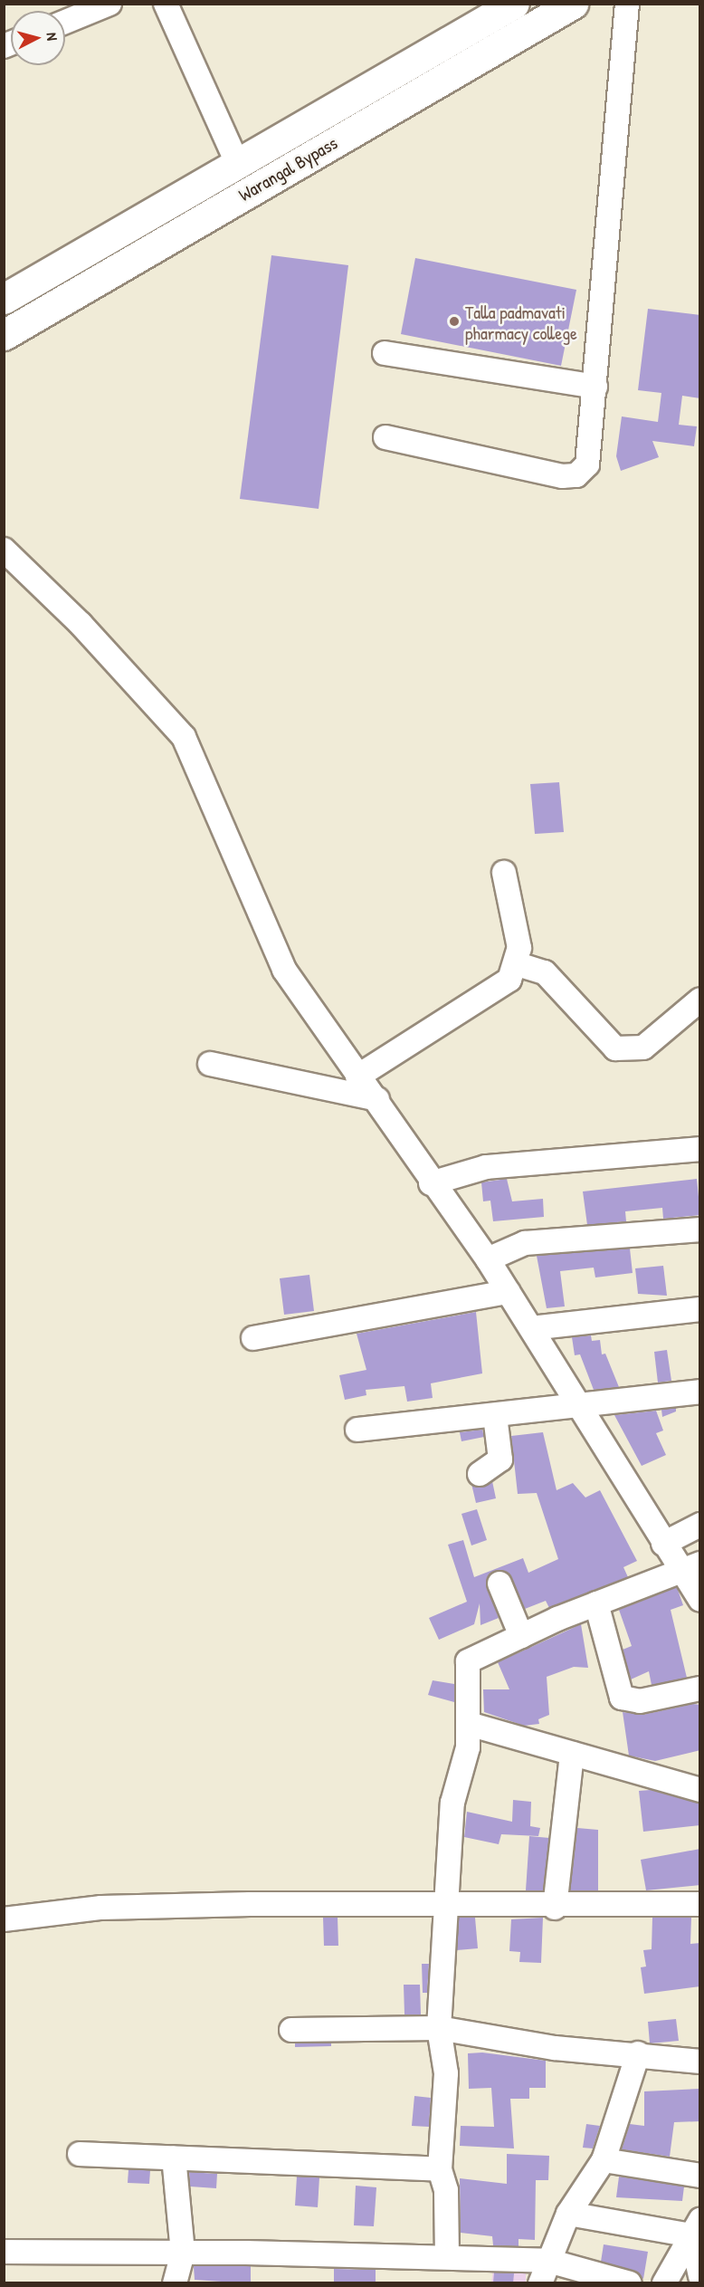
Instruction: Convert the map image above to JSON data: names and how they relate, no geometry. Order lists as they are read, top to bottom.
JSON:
{
  "streets": {
    "main road": ["Warangal Bypass"]
  },
  "places": ["Talla padmavati pharmacy college"],
  "north": "right"
}
